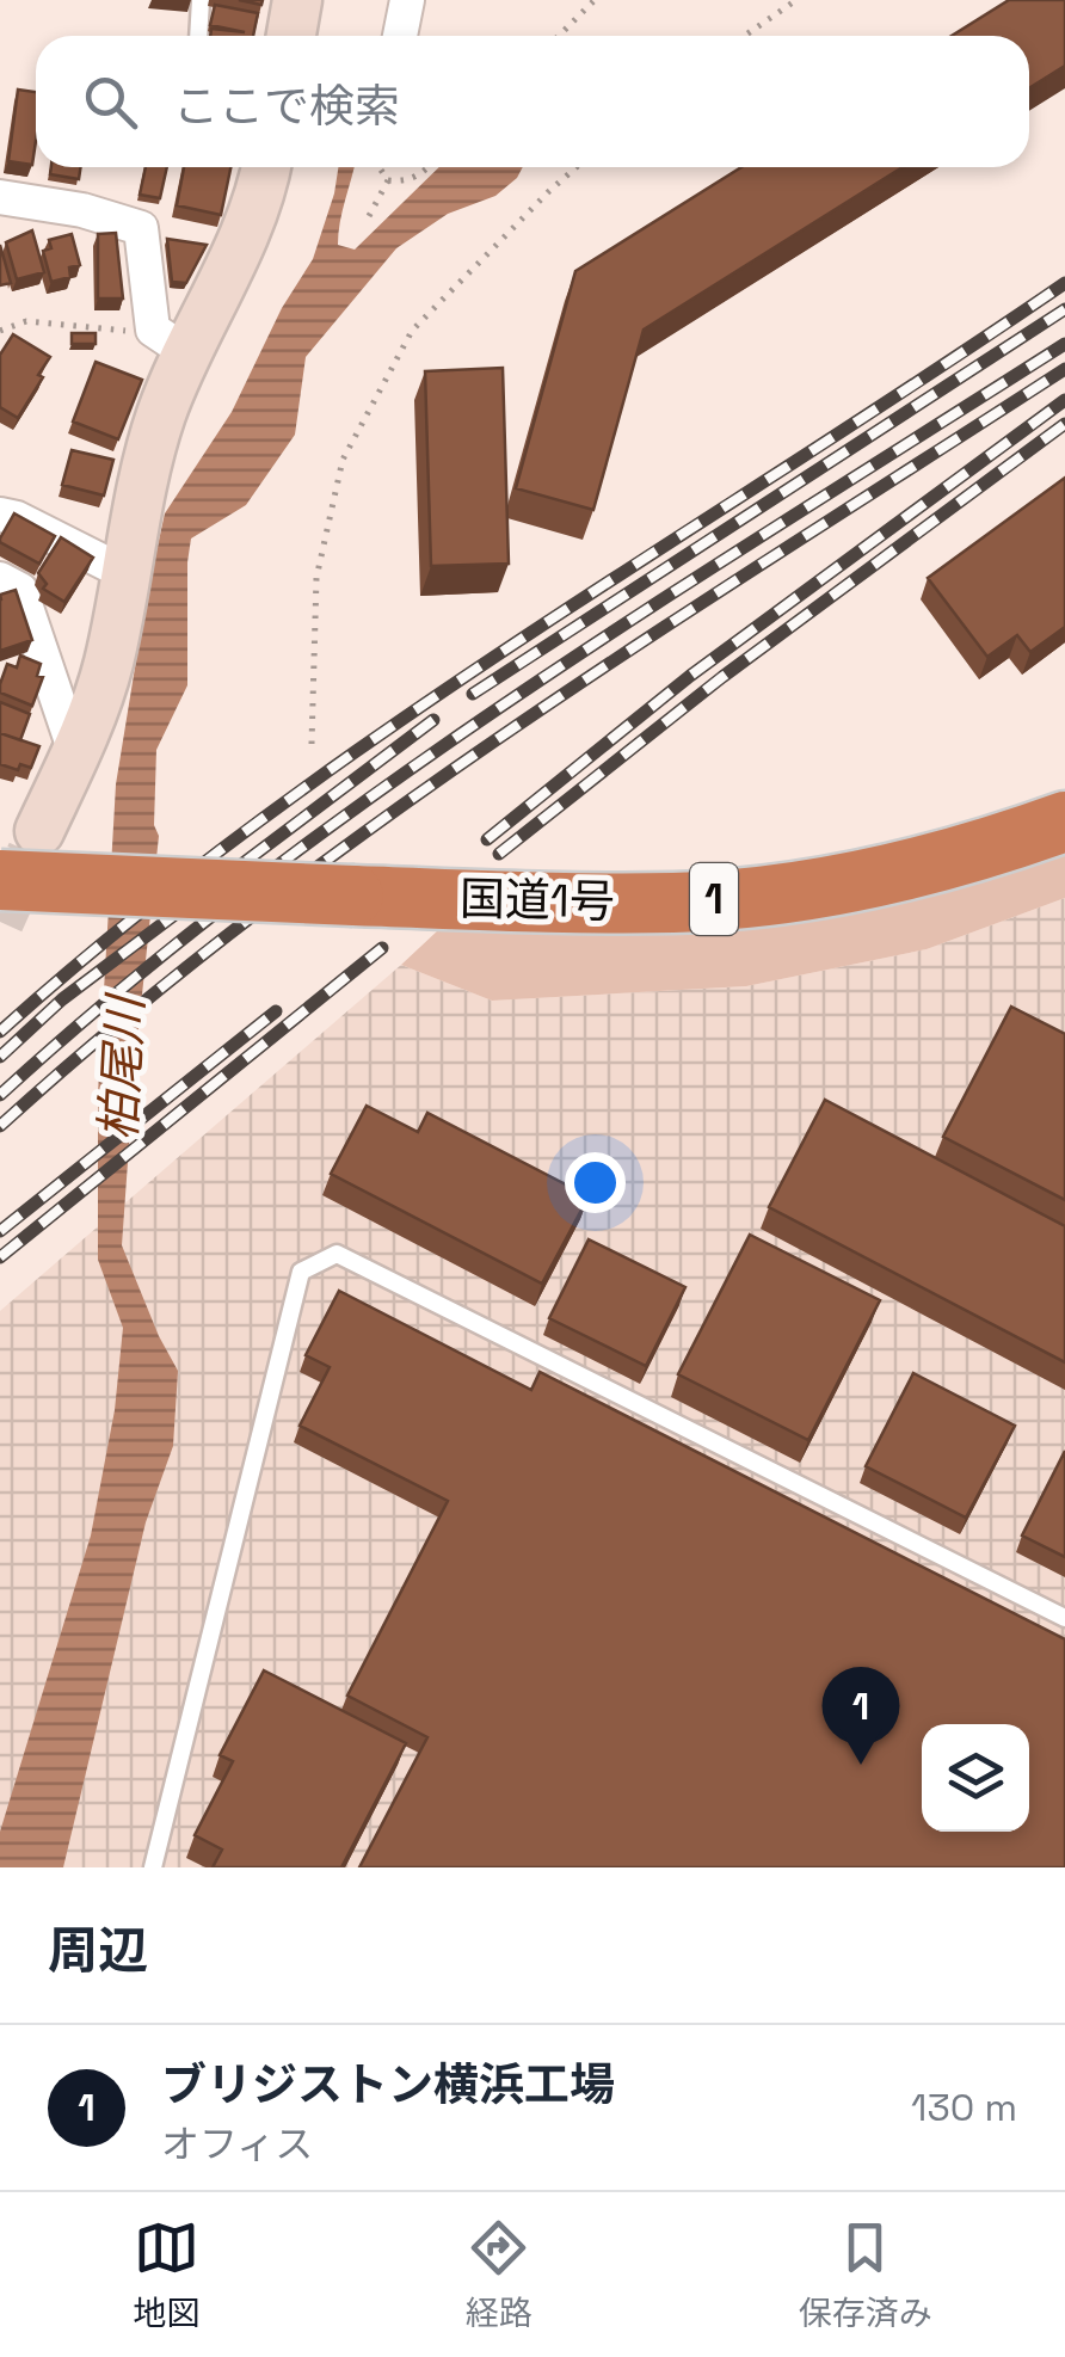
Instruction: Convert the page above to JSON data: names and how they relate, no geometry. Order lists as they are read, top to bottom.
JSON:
{
  "streets": {
    "highway": ["1", "国道1号"]
  },
  "water": ["柏尾川"],
  "page": {
    "search": "ここで検索",
    "pins": "1",
    "heading": "周辺",
    "list": [
      {
        "mark": "1",
        "name": "ブリジストン横浜工場",
        "note": "オフィス",
        "value": "130 m"
      }
    ],
    "nav": ["地図", "経路", "保存済み"]
  }
}
